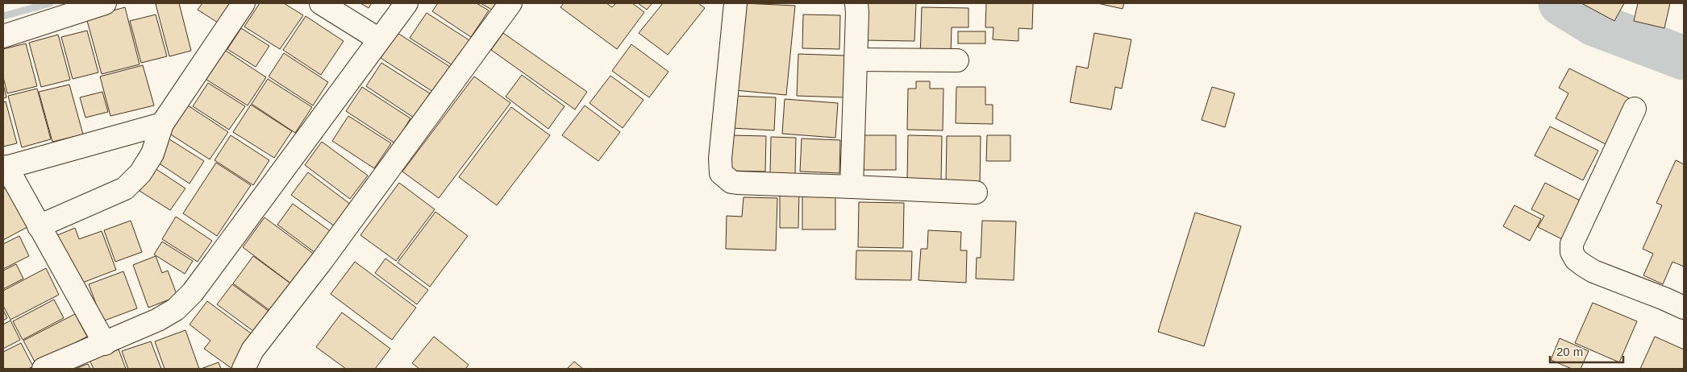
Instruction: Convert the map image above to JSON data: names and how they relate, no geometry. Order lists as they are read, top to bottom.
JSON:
{
  "scale_bar": "20 m"
}
